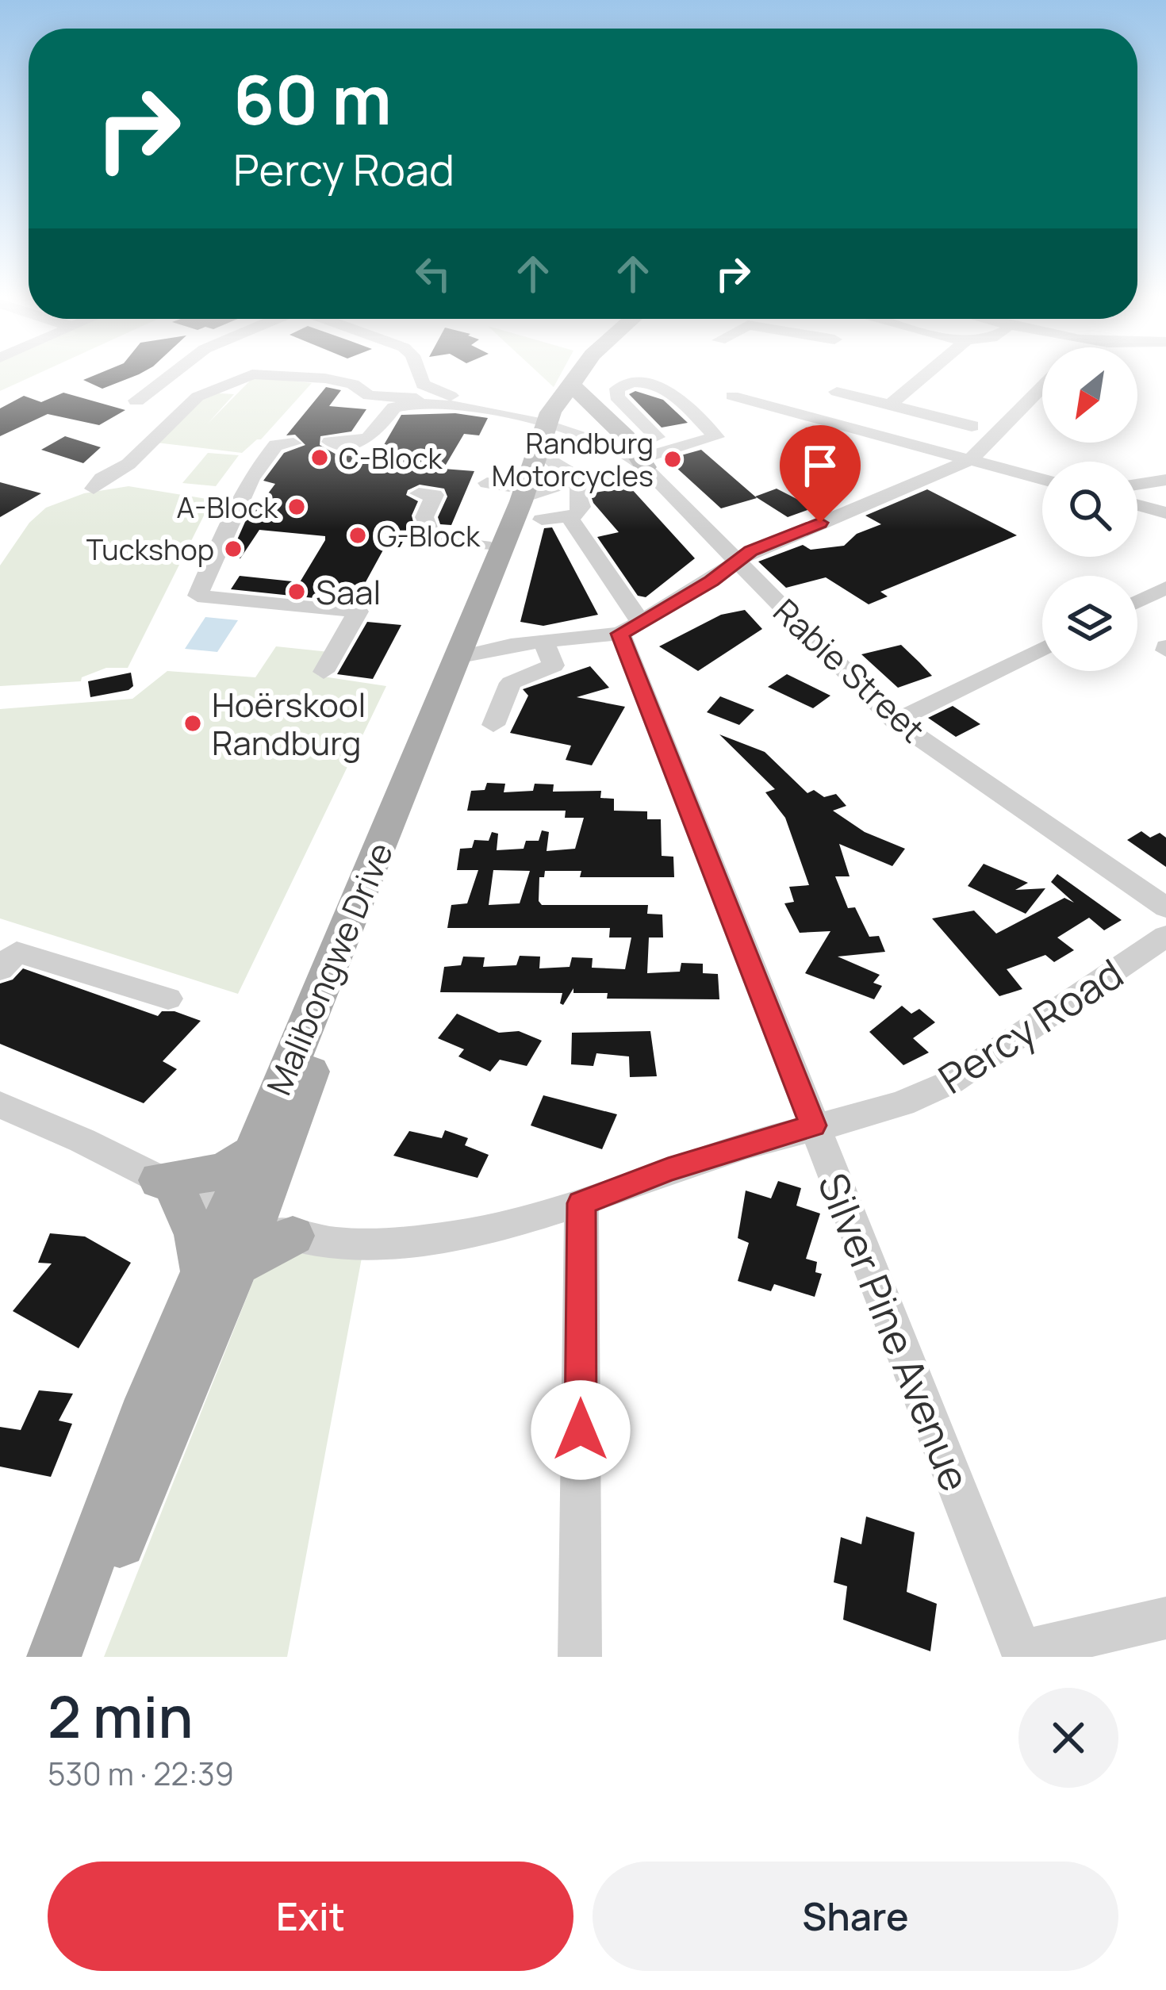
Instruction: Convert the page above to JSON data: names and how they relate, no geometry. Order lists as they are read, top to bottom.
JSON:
{
  "streets": {
    "main road": ["Malibongwe Drive"],
    "street": ["Rabie Street", "Percy Road", "Silver Pine Avenue"]
  },
  "crossings": [
    ["Rabie Street", "Malibongwe Drive"],
    ["Malibongwe Drive", "Percy Road"],
    ["Percy Road", "Silver Pine Avenue"]
  ],
  "places": [
    "C-Block",
    "Randburg Motorcycles",
    "A-Block",
    "G-Block",
    "Tuckshop",
    "Saal",
    "Hoërskool Randburg"
  ],
  "north": "bottom left",
  "page": {
    "turn": ["60 m", "Percy Road"],
    "heading": ["2 min", "530 m · 22:39"],
    "buttons": ["Exit", "Share"]
  }
}
